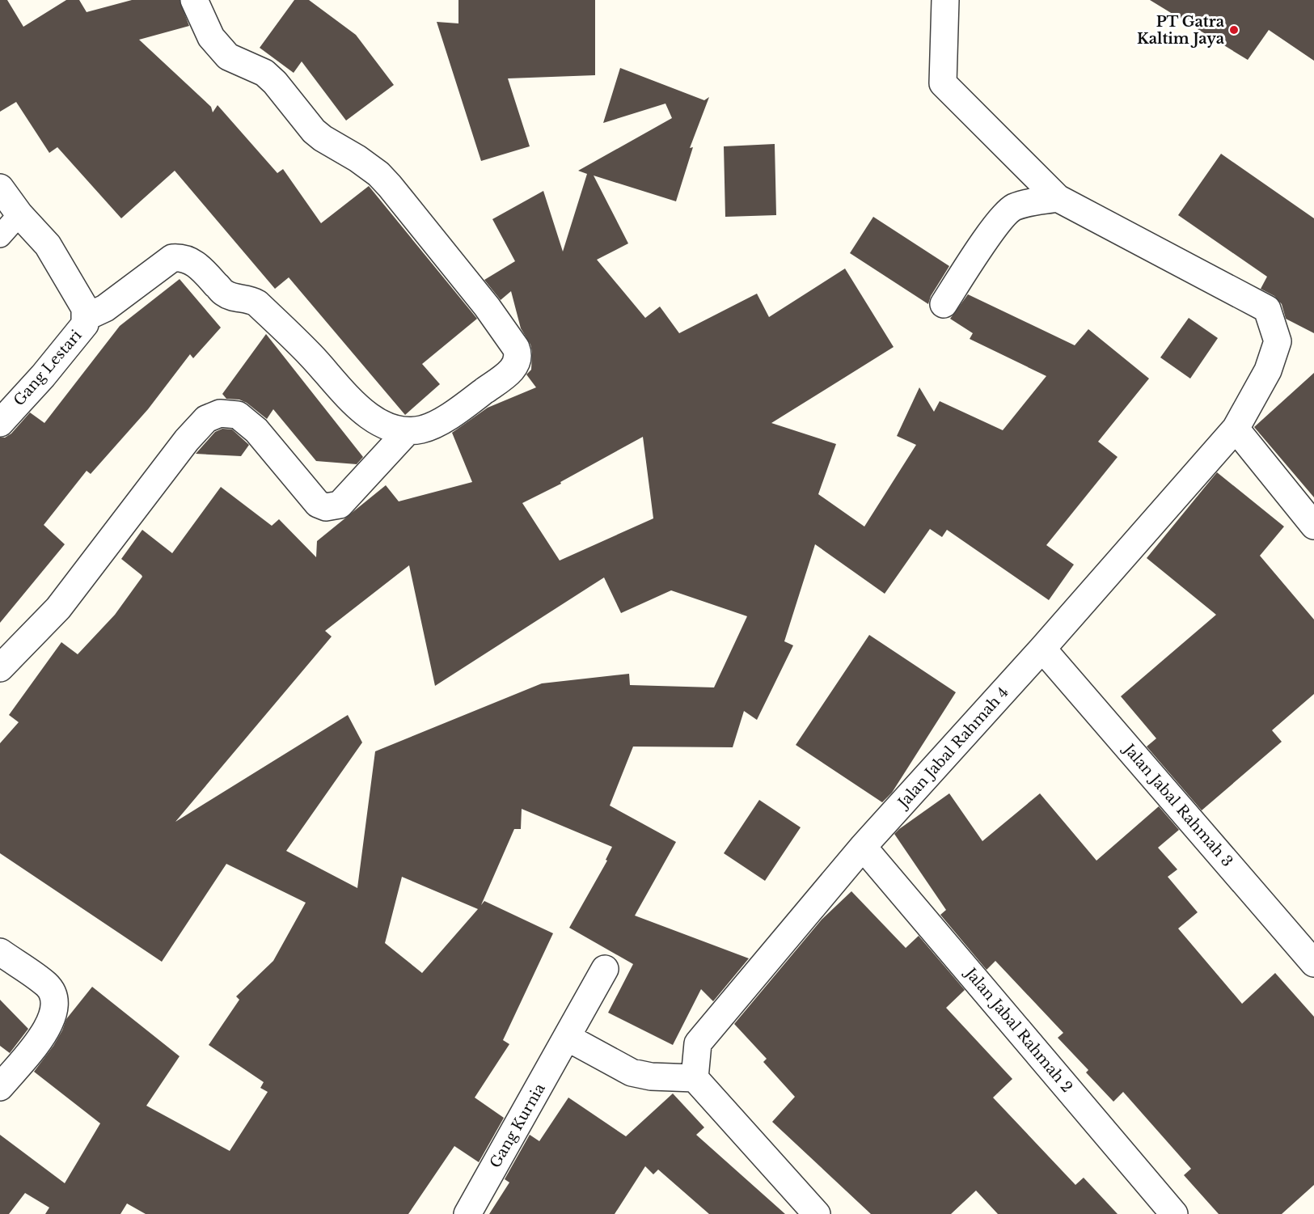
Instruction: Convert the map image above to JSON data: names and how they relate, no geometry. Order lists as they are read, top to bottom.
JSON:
{
  "streets": {
    "street": [
      "Gang Lestari",
      "Jalan Jabal Rahmah 4",
      "Jalan Jabal Rahmah 3",
      "Jalan Jabal Rahmah 2",
      "Gang Kurnia"
    ]
  },
  "crossings": [
    ["Jalan Jabal Rahmah 4", "Jalan Jabal Rahmah 3"],
    ["Jalan Jabal Rahmah 4", "Jalan Jabal Rahmah 2"]
  ],
  "places": ["PT Gatra Kaltim Jaya"]
}
